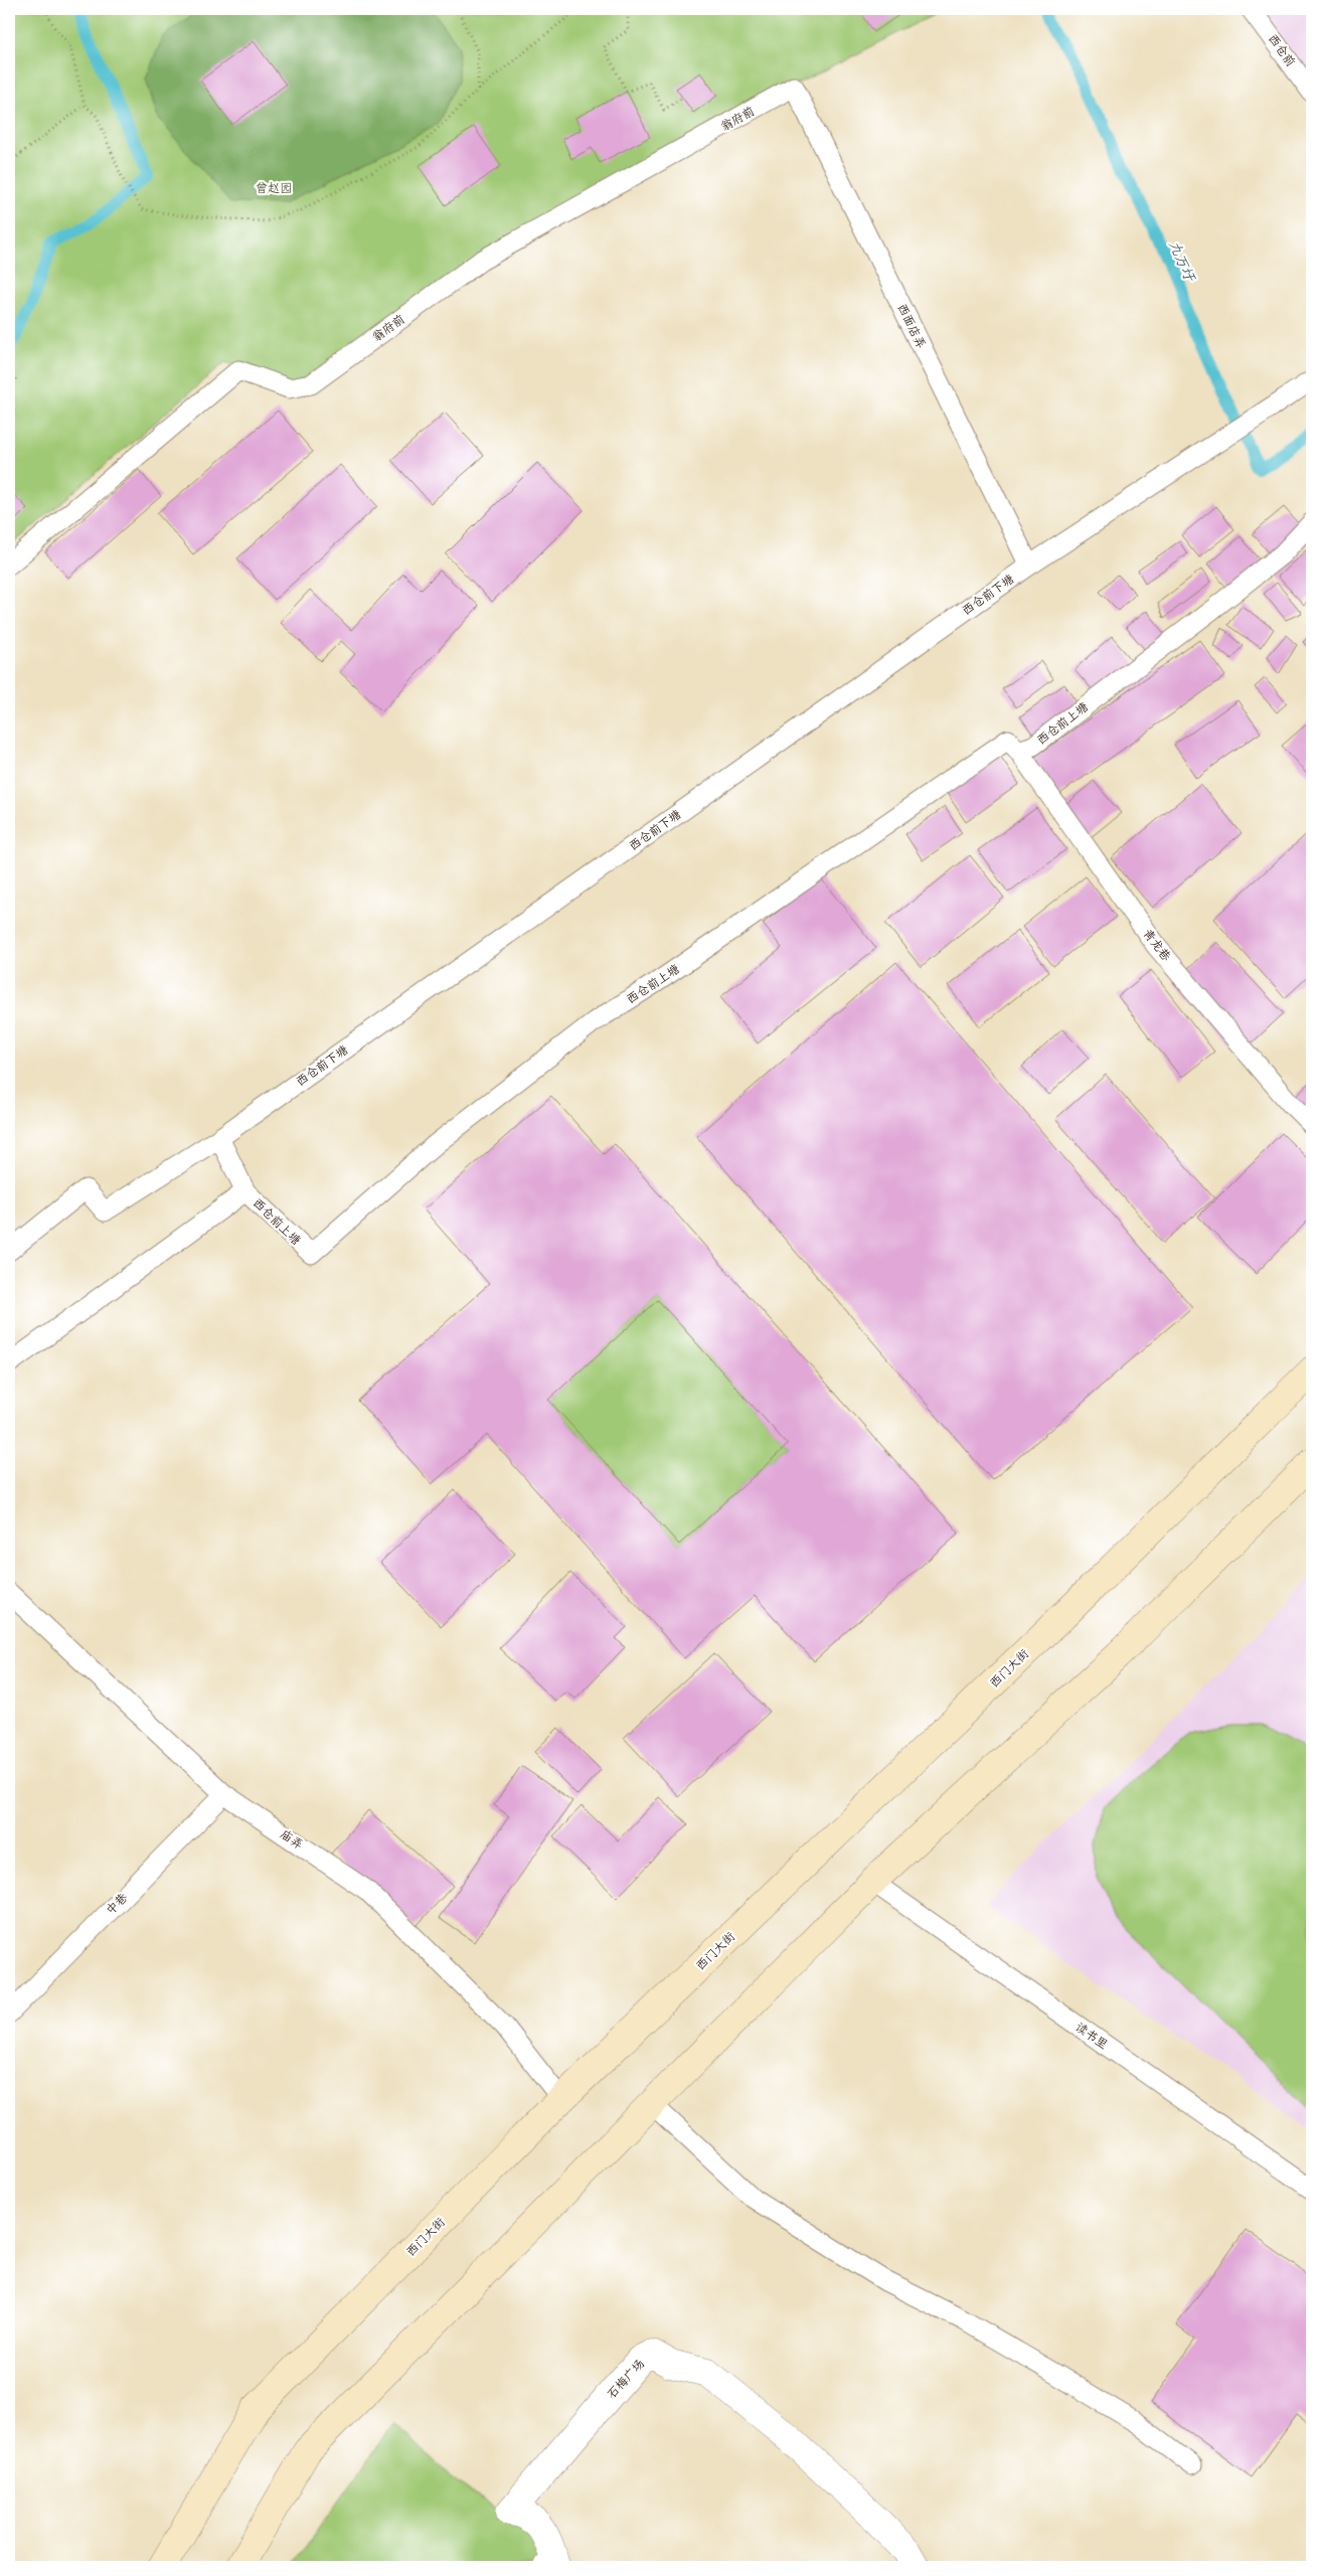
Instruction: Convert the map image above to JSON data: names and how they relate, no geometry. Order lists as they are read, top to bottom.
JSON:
{
  "streets": {
    "main road": ["西门大街"],
    "street": ["石梅广场"],
    "lane": [
      "西仓前",
      "翁府前",
      "西面店弄",
      "西仓前下塘",
      "西仓前上塘",
      "青龙巷",
      "庙弄",
      "中巷",
      "读书里"
    ]
  },
  "crossings": [
    ["翁府前", "西面店弄"],
    ["西面店弄", "西仓前下塘"],
    ["西仓前上塘", "青龙巷"],
    ["西门大街", "庙弄"],
    ["庙弄", "中巷"]
  ],
  "water": ["九万圩"],
  "parks": ["曾赵园"]
}
